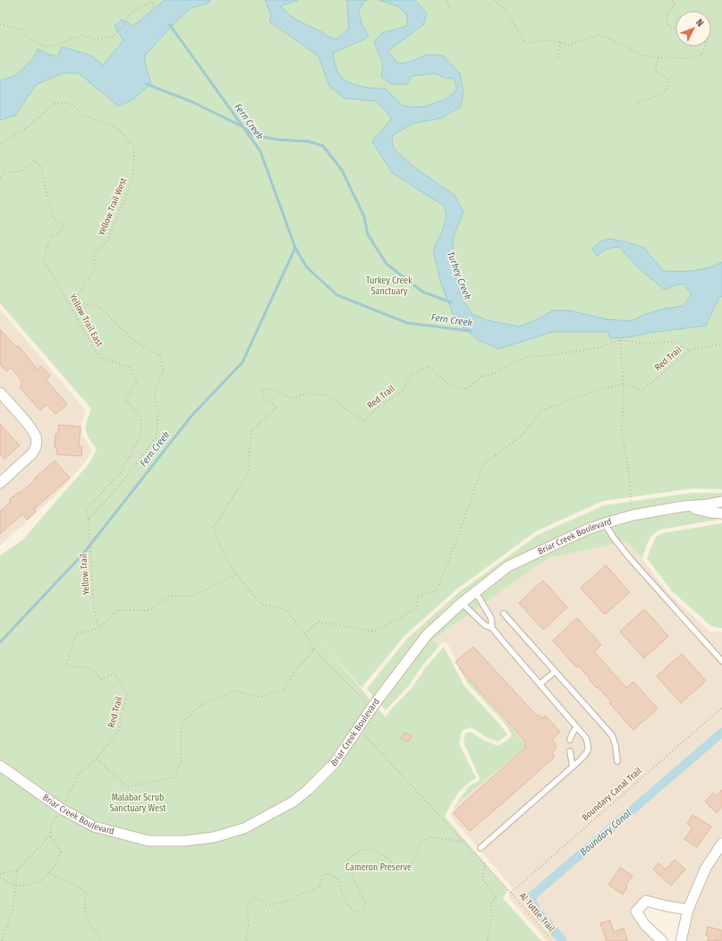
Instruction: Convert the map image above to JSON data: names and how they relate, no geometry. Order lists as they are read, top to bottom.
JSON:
{
  "streets": {
    "street": ["Briar Creek Boulevard"],
    "path": [
      "Yellow Trail West",
      "Yellow Trail East",
      "Red Trail",
      "Yellow Trail",
      "Boundary Canal Trail",
      "Al Tuttle Trail"
    ]
  },
  "crossings": [
    ["Yellow Trail West", "Yellow Trail East"],
    ["Yellow Trail West", "Yellow Trail"],
    ["Yellow Trail East", "Yellow Trail"],
    ["Red Trail", "Briar Creek Boulevard"],
    ["Red Trail", "Yellow Trail"],
    ["Briar Creek Boulevard", "Al Tuttle Trail"],
    ["Boundary Canal Trail", "Al Tuttle Trail"]
  ],
  "water": ["Fern Creek", "Turkey Creek", "Boundary Canal"],
  "parks": ["Turkey Creek Sanctuary", "Malabar Scrub Sanctuary West", "Cameron Preserve"],
  "north": "top right"
}
